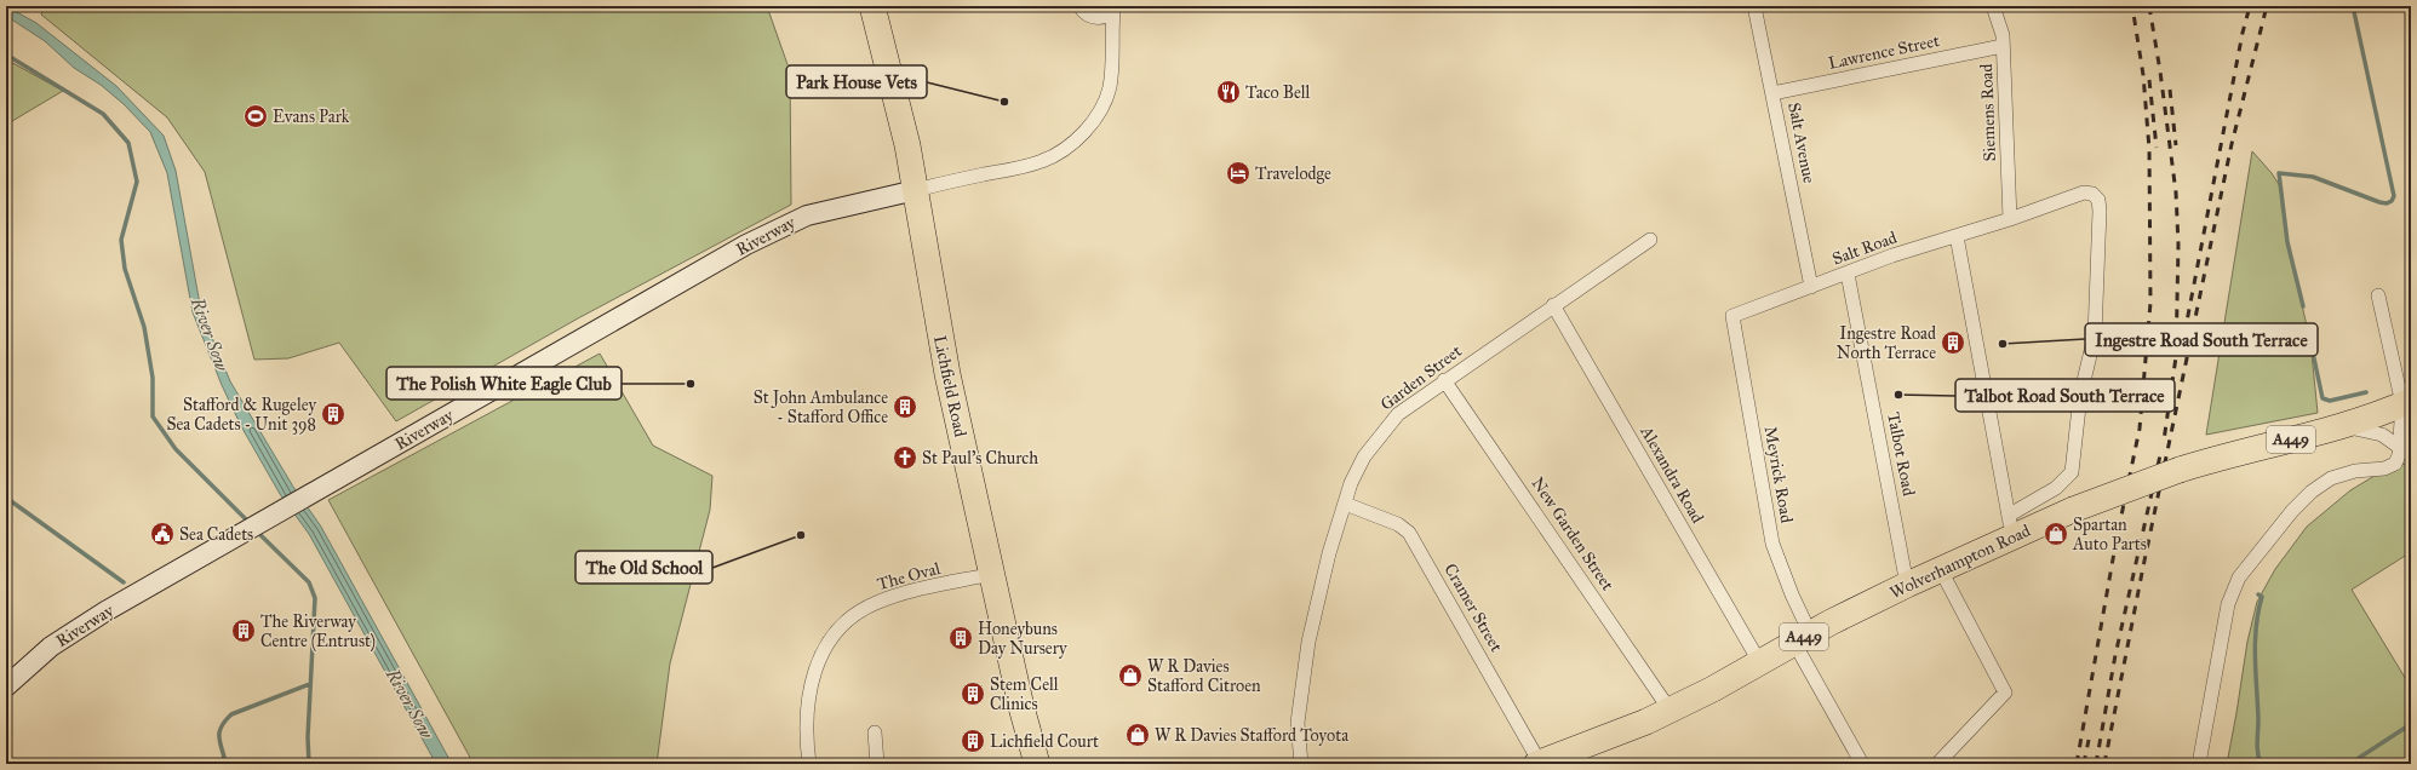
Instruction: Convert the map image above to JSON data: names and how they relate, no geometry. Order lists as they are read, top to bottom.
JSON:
{
  "streets": {
    "highway": ["Lichfield Road", "A449", "Wolverhampton Road"],
    "street": [
      "Lawrence Street",
      "Siemens Road",
      "Salt Avenue",
      "Riverway",
      "Salt Road",
      "Garden Street",
      "Talbot Road",
      "Alexandra Road",
      "Meyrick Road",
      "New Garden Street",
      "The Oval",
      "Cramer Street"
    ]
  },
  "crossings": [
    ["Lawrence Street", "Siemens Road"],
    ["Lawrence Street", "Salt Avenue"],
    ["Siemens Road", "Salt Road"],
    ["Salt Avenue", "Salt Road"],
    ["Riverway", "Lichfield Road"],
    ["Salt Road", "Talbot Road"],
    ["Salt Road", "Meyrick Road"],
    ["Salt Road", "Wolverhampton Road"],
    ["Garden Street", "Alexandra Road"],
    ["Garden Street", "New Garden Street"],
    ["Garden Street", "Cramer Street"],
    ["Lichfield Road", "The Oval"],
    ["Talbot Road", "Wolverhampton Road"],
    ["Alexandra Road", "Wolverhampton Road"],
    ["Meyrick Road", "Wolverhampton Road"],
    ["New Garden Street", "Wolverhampton Road"],
    ["Wolverhampton Road", "Cramer Street"]
  ],
  "water": ["River Sow"],
  "places": {
    "restaurant": ["Taco Bell"],
    "other": [
      "Park House Vets",
      "Ingestre Road South Terrace",
      "The Polish White Eagle Club",
      "Talbot Road South Terrace",
      "The Old School"
    ],
    "sports": ["Evans Park"],
    "hotel": ["Travelodge"],
    "building": [
      "Ingestre Road North Terrace",
      "St John Ambulance - Stafford Office",
      "Stafford & Rugeley Sea Cadets - Unit 398",
      "The Riverway Centre (Entrust)",
      "Honeybuns Day Nursery",
      "Stem Cell Clinics",
      "Lichfield Court"
    ],
    "church": ["St Paul's Church"],
    "public building": ["Sea Cadets"],
    "shop": ["Spartan Auto Parts", "W R Davies Stafford Citroen", "W R Davies Stafford Toyota"]
  }
}
